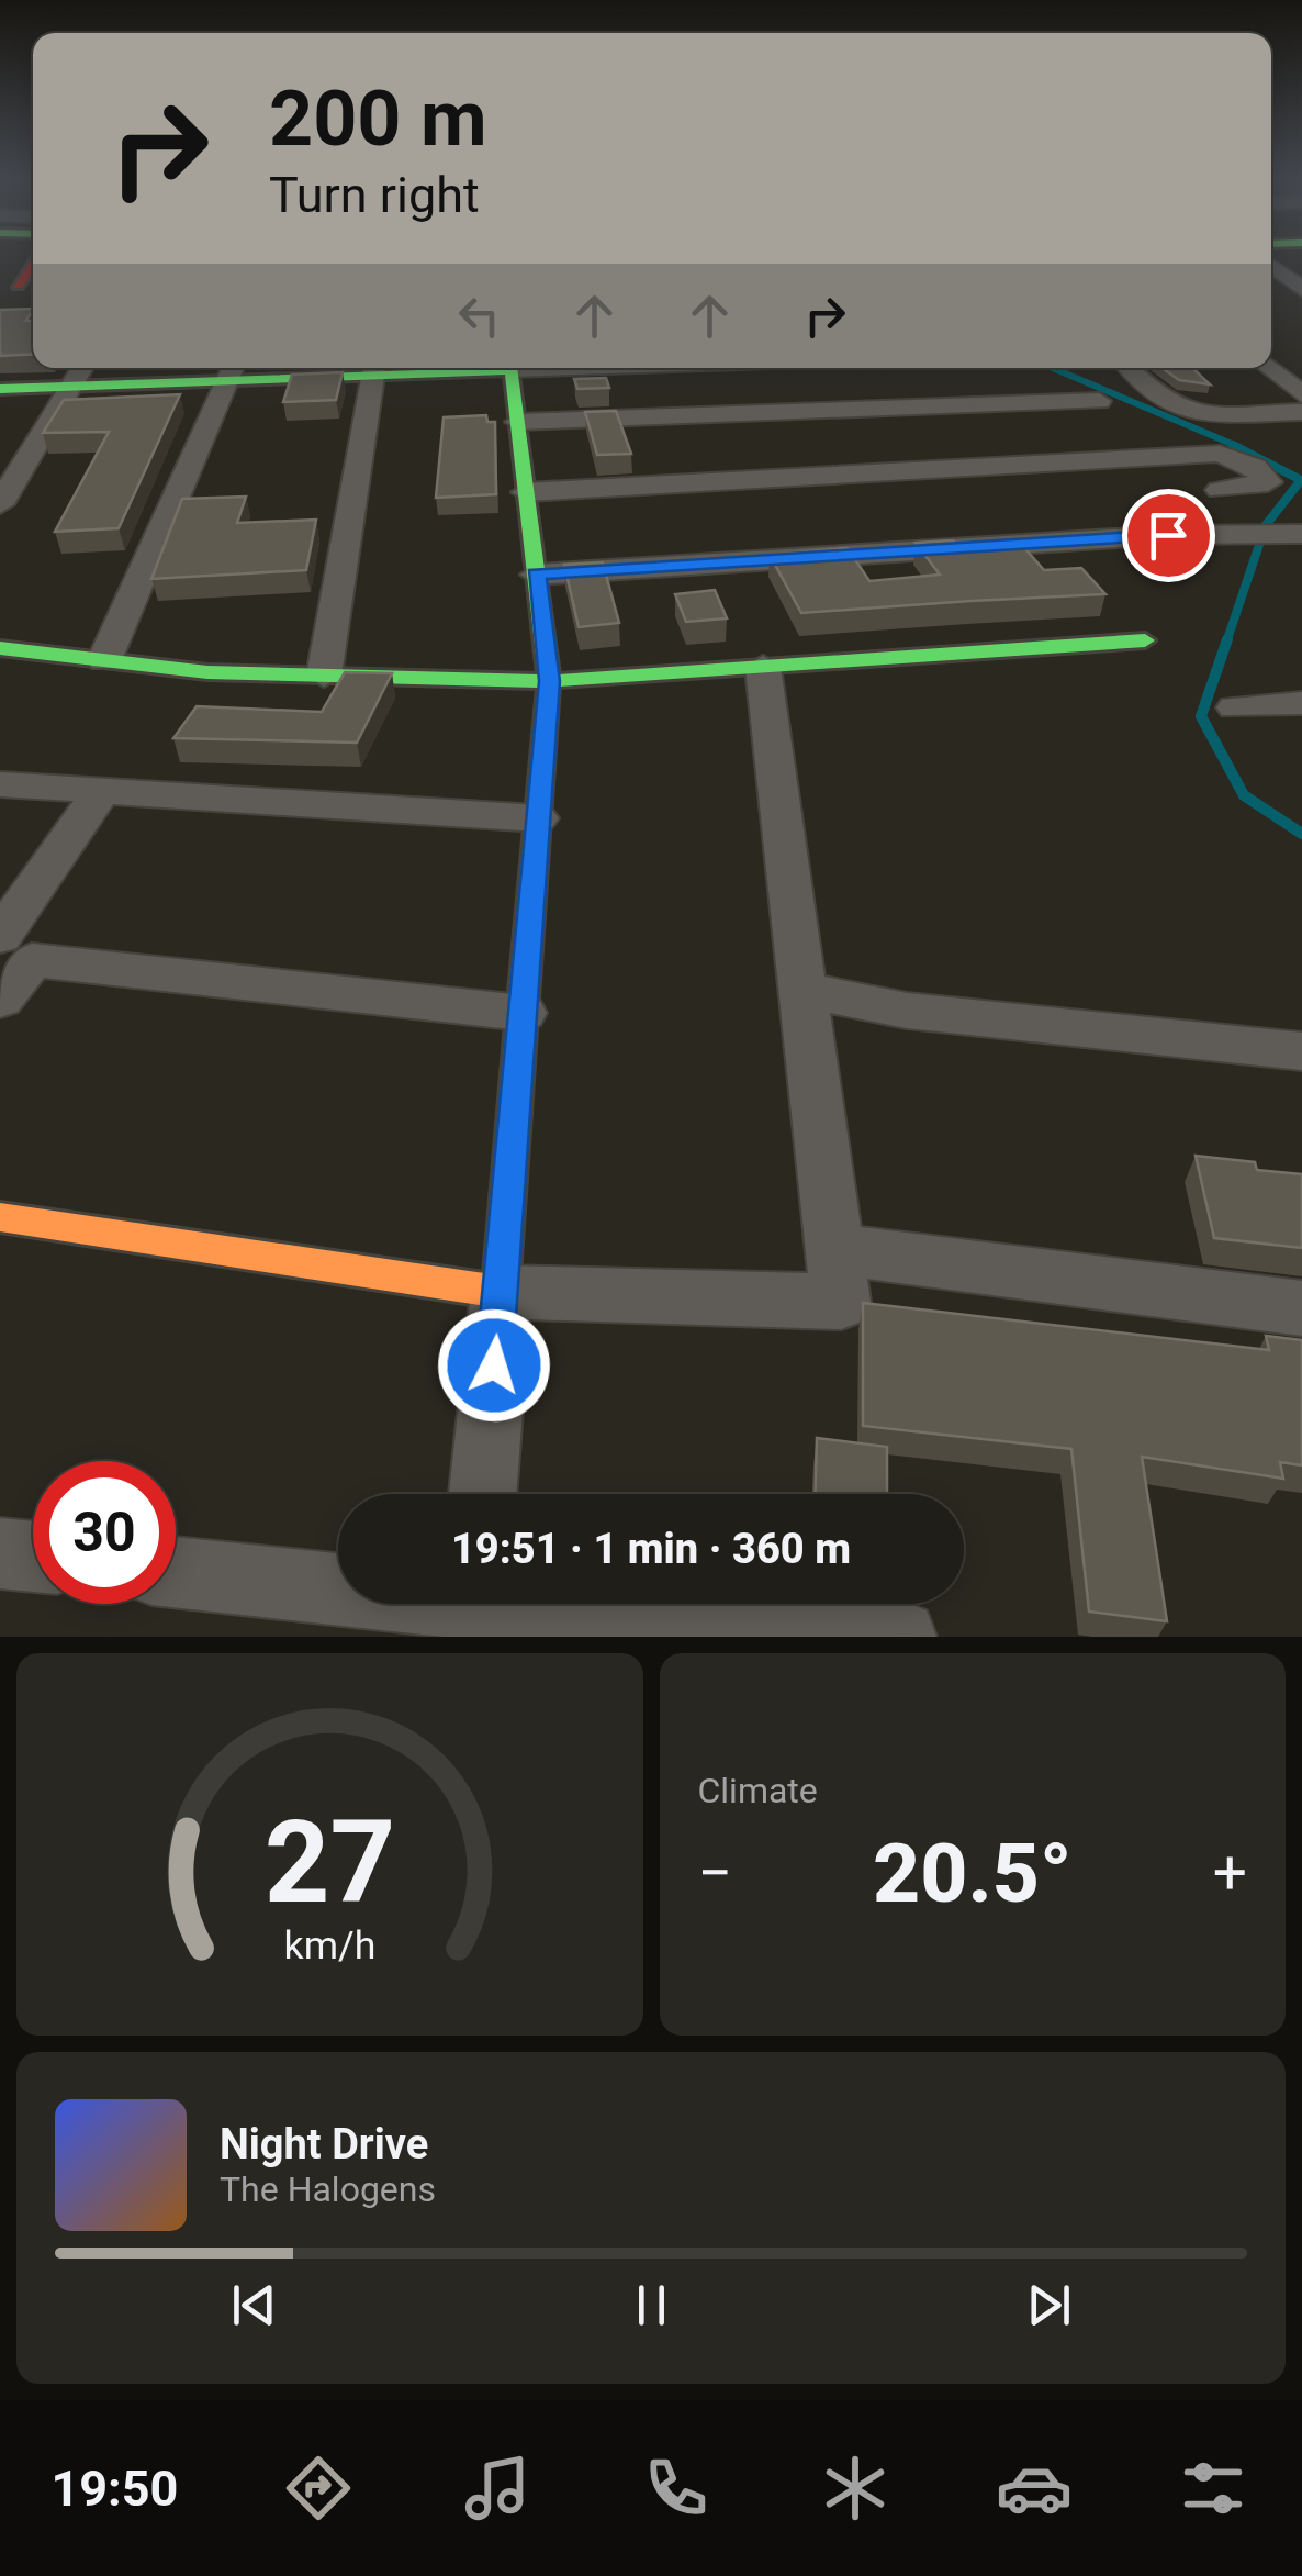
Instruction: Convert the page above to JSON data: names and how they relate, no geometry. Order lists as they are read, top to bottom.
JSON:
{
  "page": {
    "turn": ["200 m", "Turn right"],
    "limit": "30",
    "trip": "19:51 · 1 min · 360 m",
    "tile": "Climate",
    "heat": ["−", "20.5°", "+"],
    "song": ["Night Drive", "The Halogens"],
    "tabs": "19:50",
    "gauge": ["27", "km/h"]
  }
}
